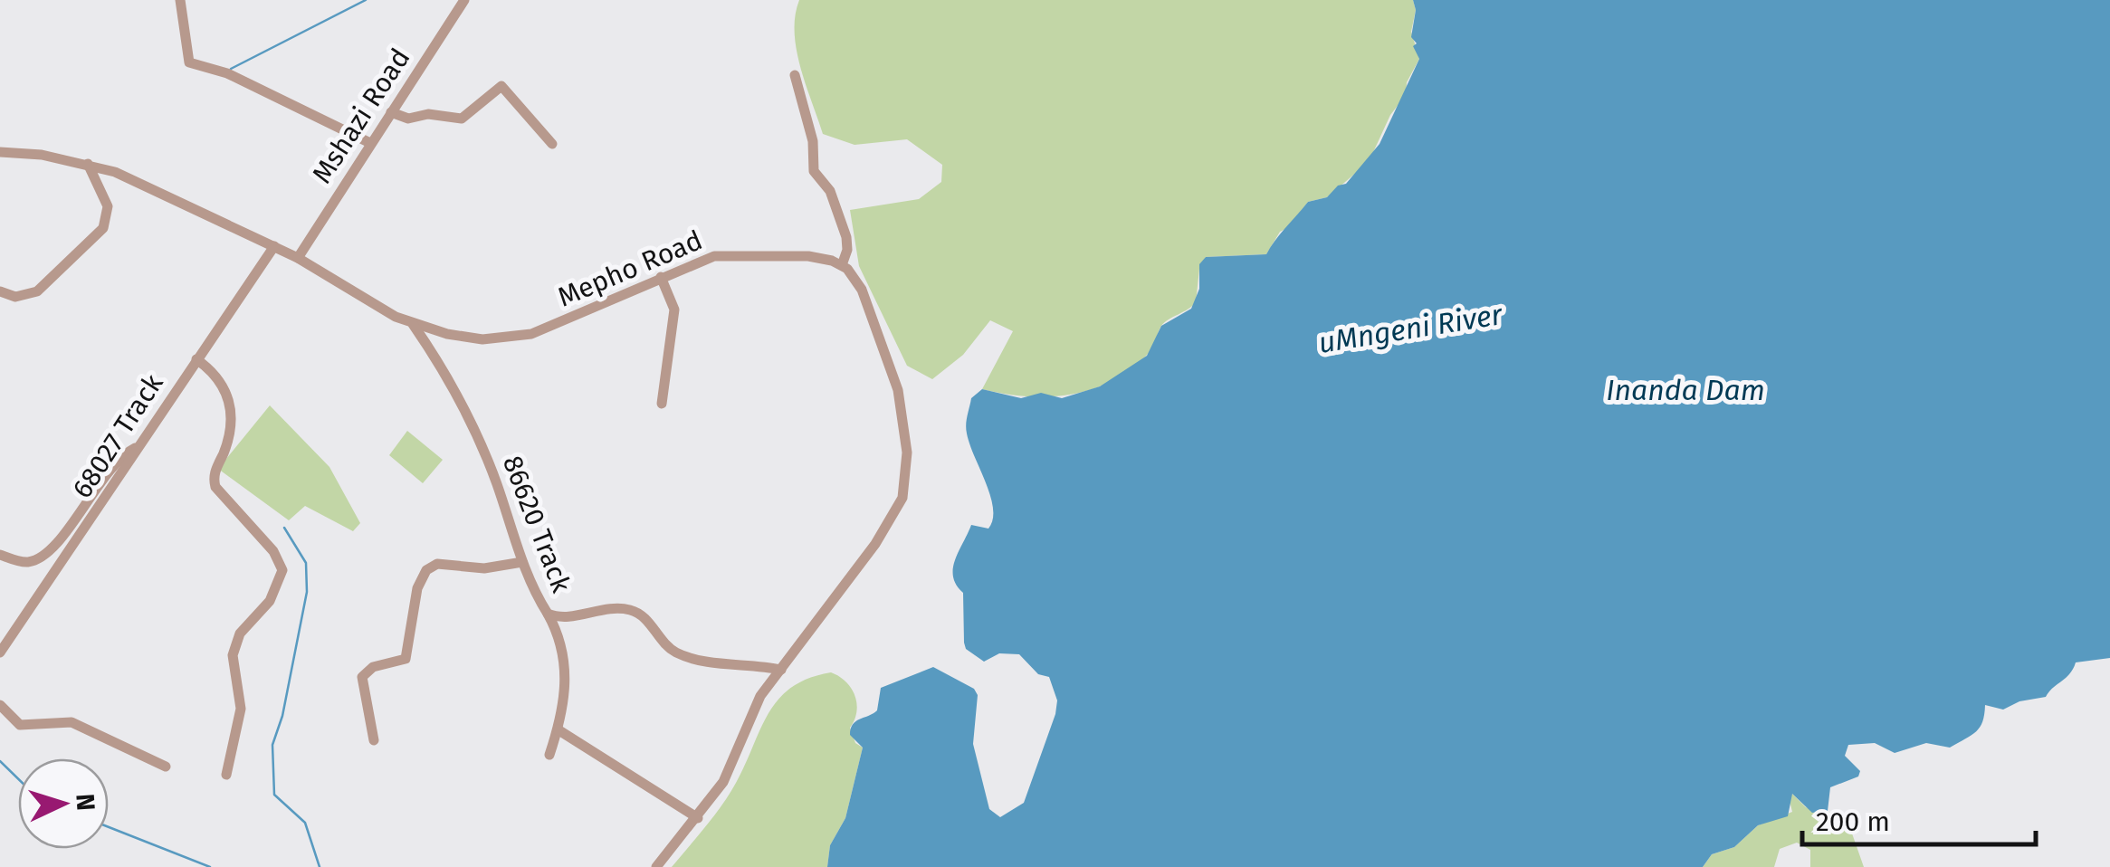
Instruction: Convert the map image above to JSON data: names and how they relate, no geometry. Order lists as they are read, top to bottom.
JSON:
{
  "streets": {
    "street": [
      "Mshazi Road",
      "Mepho Road",
      "68027 Track",
      "86620 Track"
    ]
  },
  "crossings": [
    ["Mshazi Road", "Mepho Road"],
    ["Mepho Road", "68027 Track"],
    ["Mepho Road", "86620 Track"]
  ],
  "water": ["uMngeni River", "Inanda Dam"],
  "scale_bar": "200 m",
  "north": "right"
}
